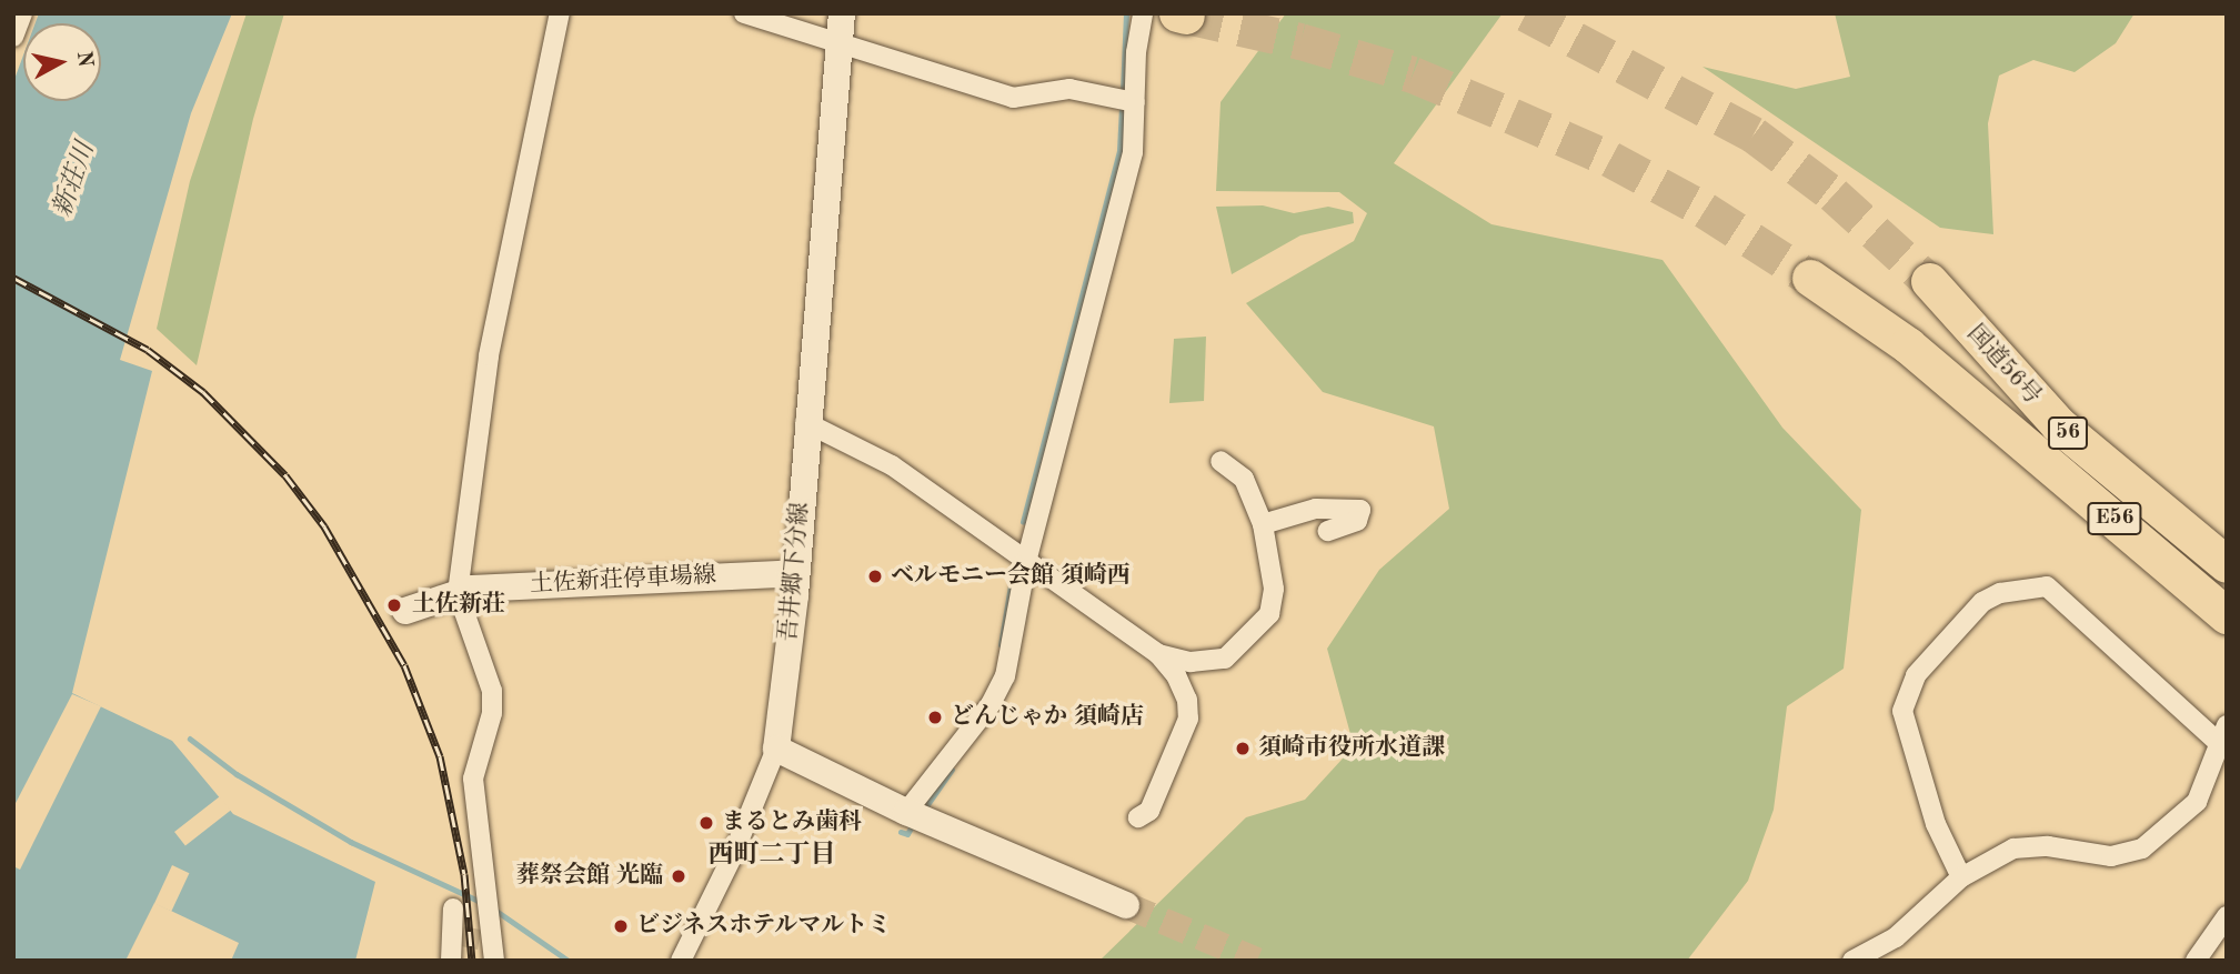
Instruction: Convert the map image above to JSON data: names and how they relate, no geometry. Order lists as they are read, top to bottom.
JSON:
{
  "streets": {
    "highway": ["国道56号", "56", "E56"],
    "main road": ["吾井郷下分線", "土佐新荘停車場線"]
  },
  "crossings": [
    ["吾井郷下分線", "土佐新荘停車場線"]
  ],
  "districts": ["西町二丁目"],
  "water": ["新荘川"],
  "places": [
    "ベルモニー会館 須崎西",
    "土佐新荘",
    "どんじゃか 須崎店",
    "須崎市役所水道課",
    "まるとみ歯科",
    "葬祭会館 光臨",
    "ビジネスホテルマルトミ"
  ],
  "north": "right"
}
